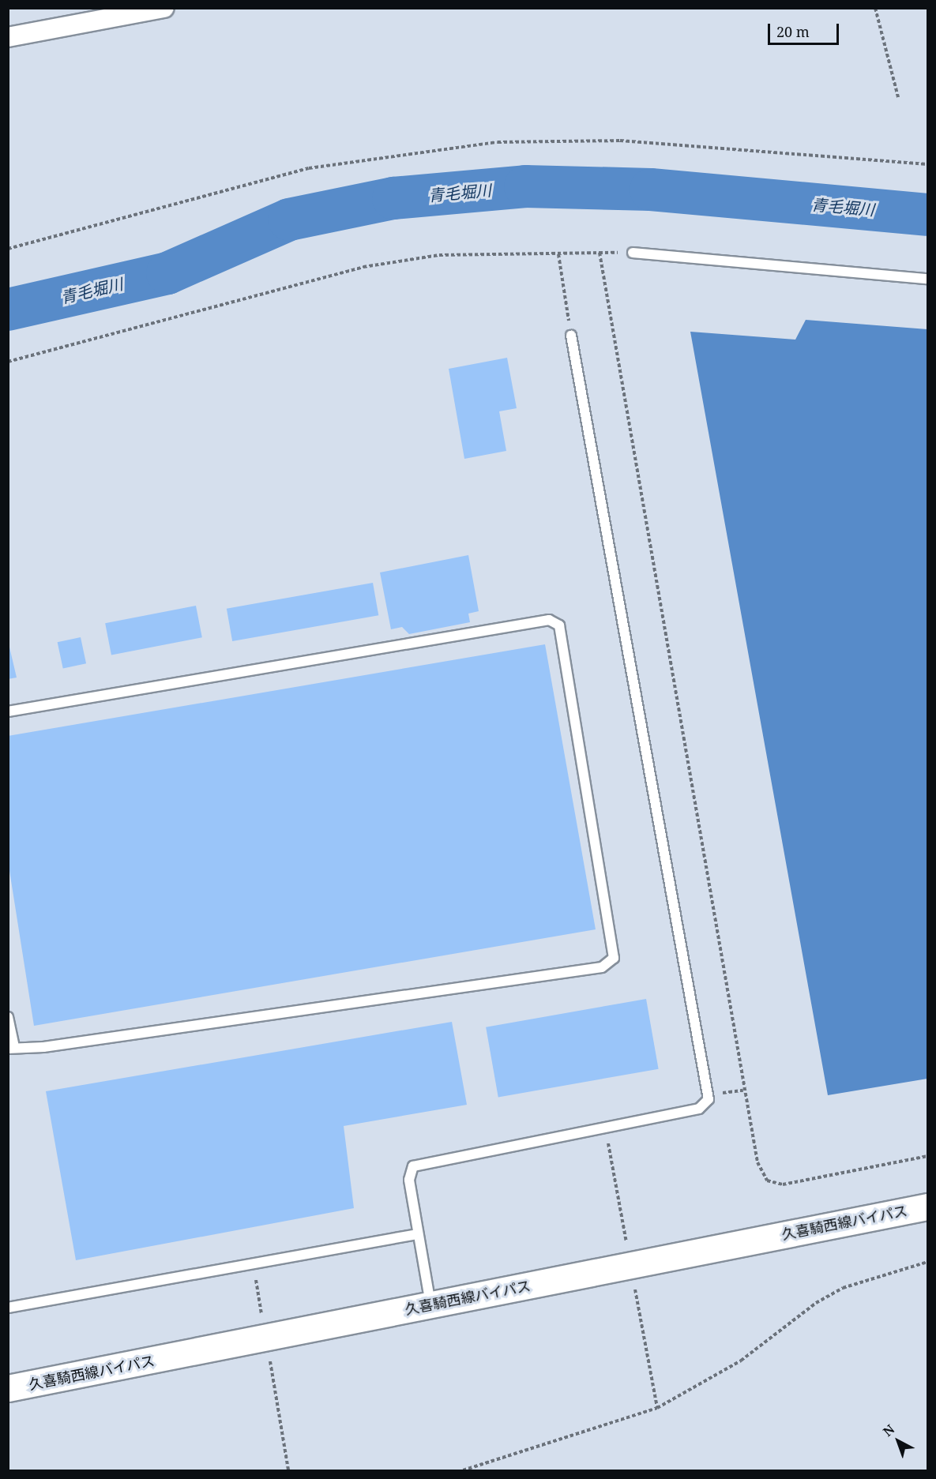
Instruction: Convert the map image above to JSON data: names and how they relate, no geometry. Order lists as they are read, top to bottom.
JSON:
{
  "streets": {
    "main road": ["久喜騎西線バイパス"]
  },
  "water": ["青毛堀川"],
  "scale_bar": "20 m",
  "north": "top left"
}
